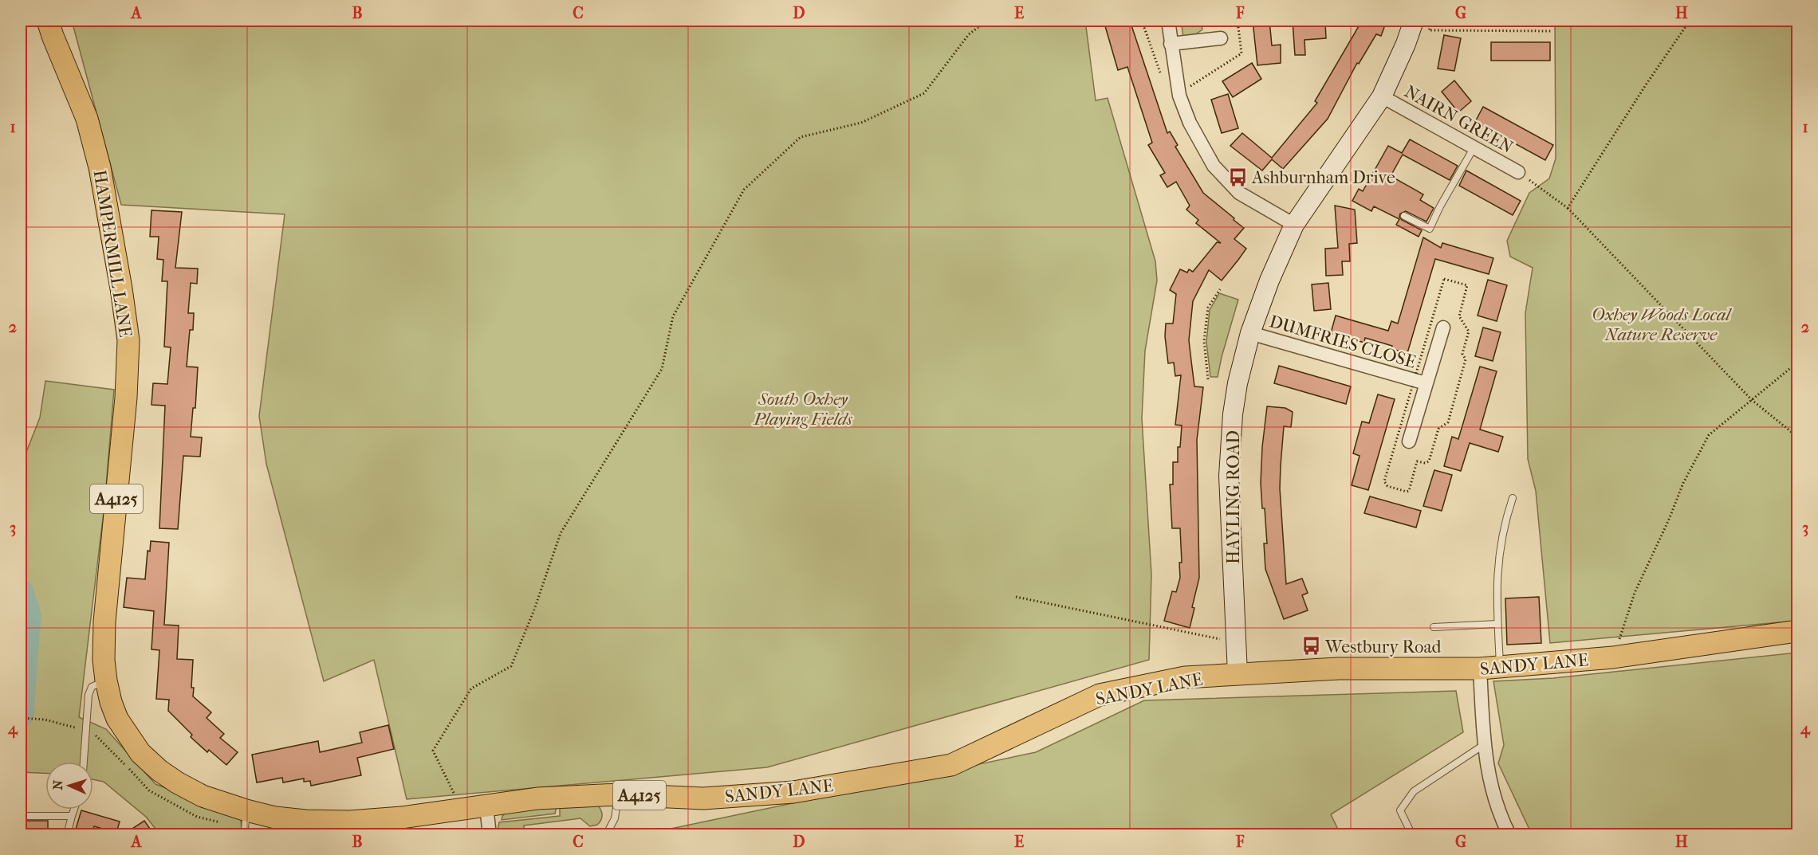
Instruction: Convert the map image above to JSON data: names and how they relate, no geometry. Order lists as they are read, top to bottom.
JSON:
{
  "streets": {
    "main road": ["HAMPERMILL LANE", "A4125", "SANDY LANE"],
    "street": ["NAIRN GREEN", "DUMFRIES CLOSE", "HAYLING ROAD"]
  },
  "crossings": [
    ["NAIRN GREEN", "HAYLING ROAD"],
    ["HAMPERMILL LANE", "SANDY LANE"],
    ["DUMFRIES CLOSE", "HAYLING ROAD"],
    ["HAYLING ROAD", "SANDY LANE"]
  ],
  "parks": ["Oxhey Woods Local Nature Reserve", "South Oxhey Playing Fields"],
  "places": {
    "bus stop": ["Ashburnham Drive", "Westbury Road"]
  },
  "north": "left",
  "grid": {
    "columns": [
      "A",
      "B",
      "C",
      "D",
      "E",
      "F",
      "G",
      "H"
    ],
    "rows": [
      "1",
      "2",
      "3",
      "4"
    ]
  }
}
